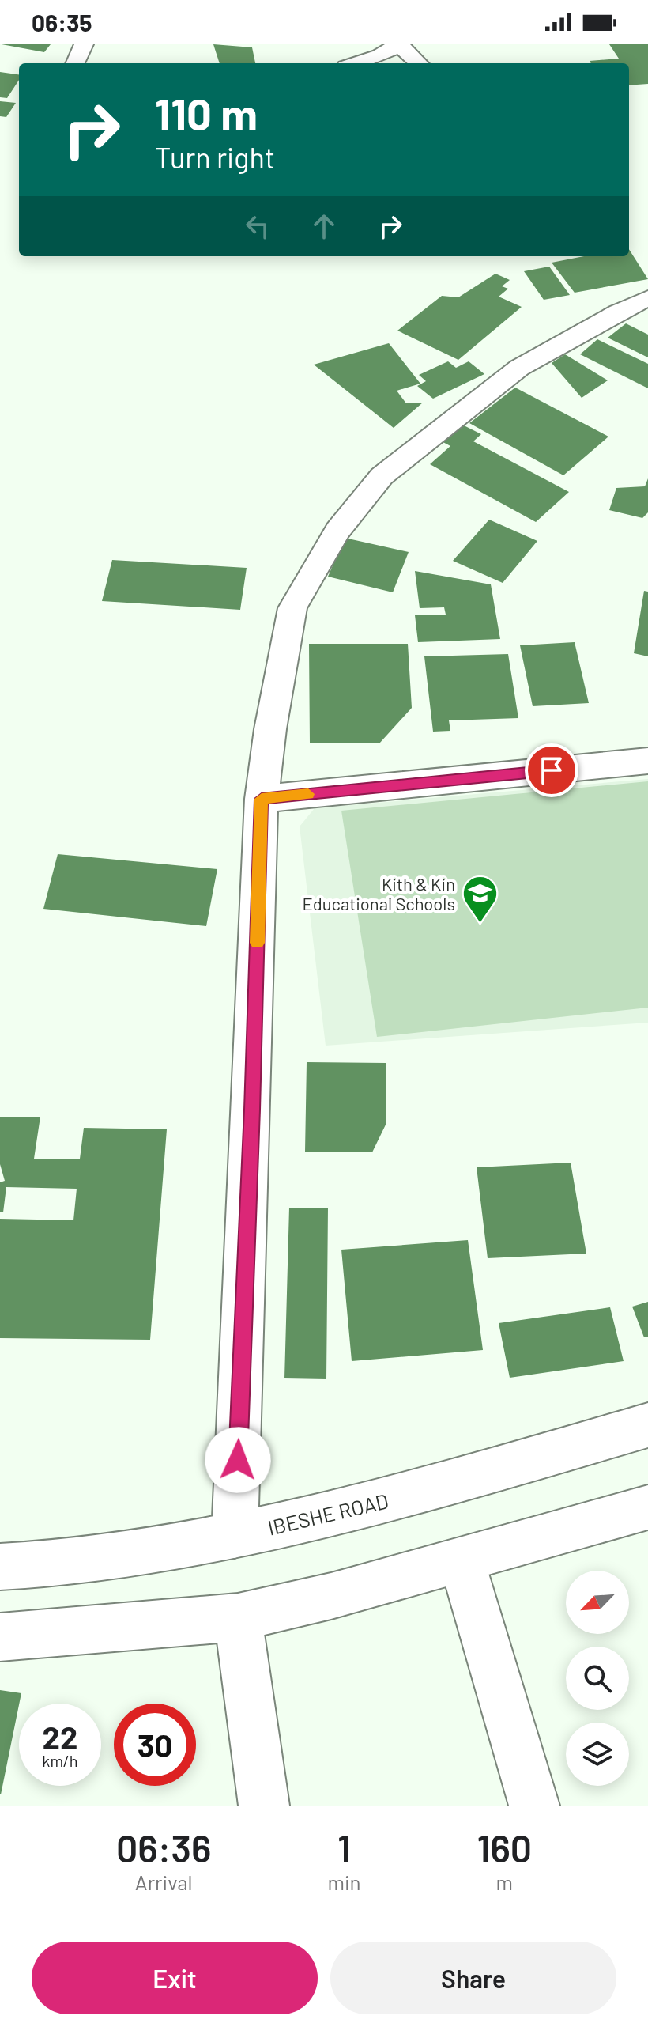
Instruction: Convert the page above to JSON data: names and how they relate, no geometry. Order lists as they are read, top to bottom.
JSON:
{
  "streets": {
    "street": ["IBESHE ROAD"]
  },
  "places": {
    "school or university": ["Kith & Kin Educational Schools"]
  },
  "north": "bottom left",
  "page": {
    "status": "06:35",
    "turn": ["110 m", "Turn right"],
    "speed": "22 km/h",
    "limit": "30",
    "eta": [
      "06:36",
      "Arrival",
      "1",
      "min",
      "160",
      "m"
    ],
    "buttons": ["Exit", "Share"]
  }
}
